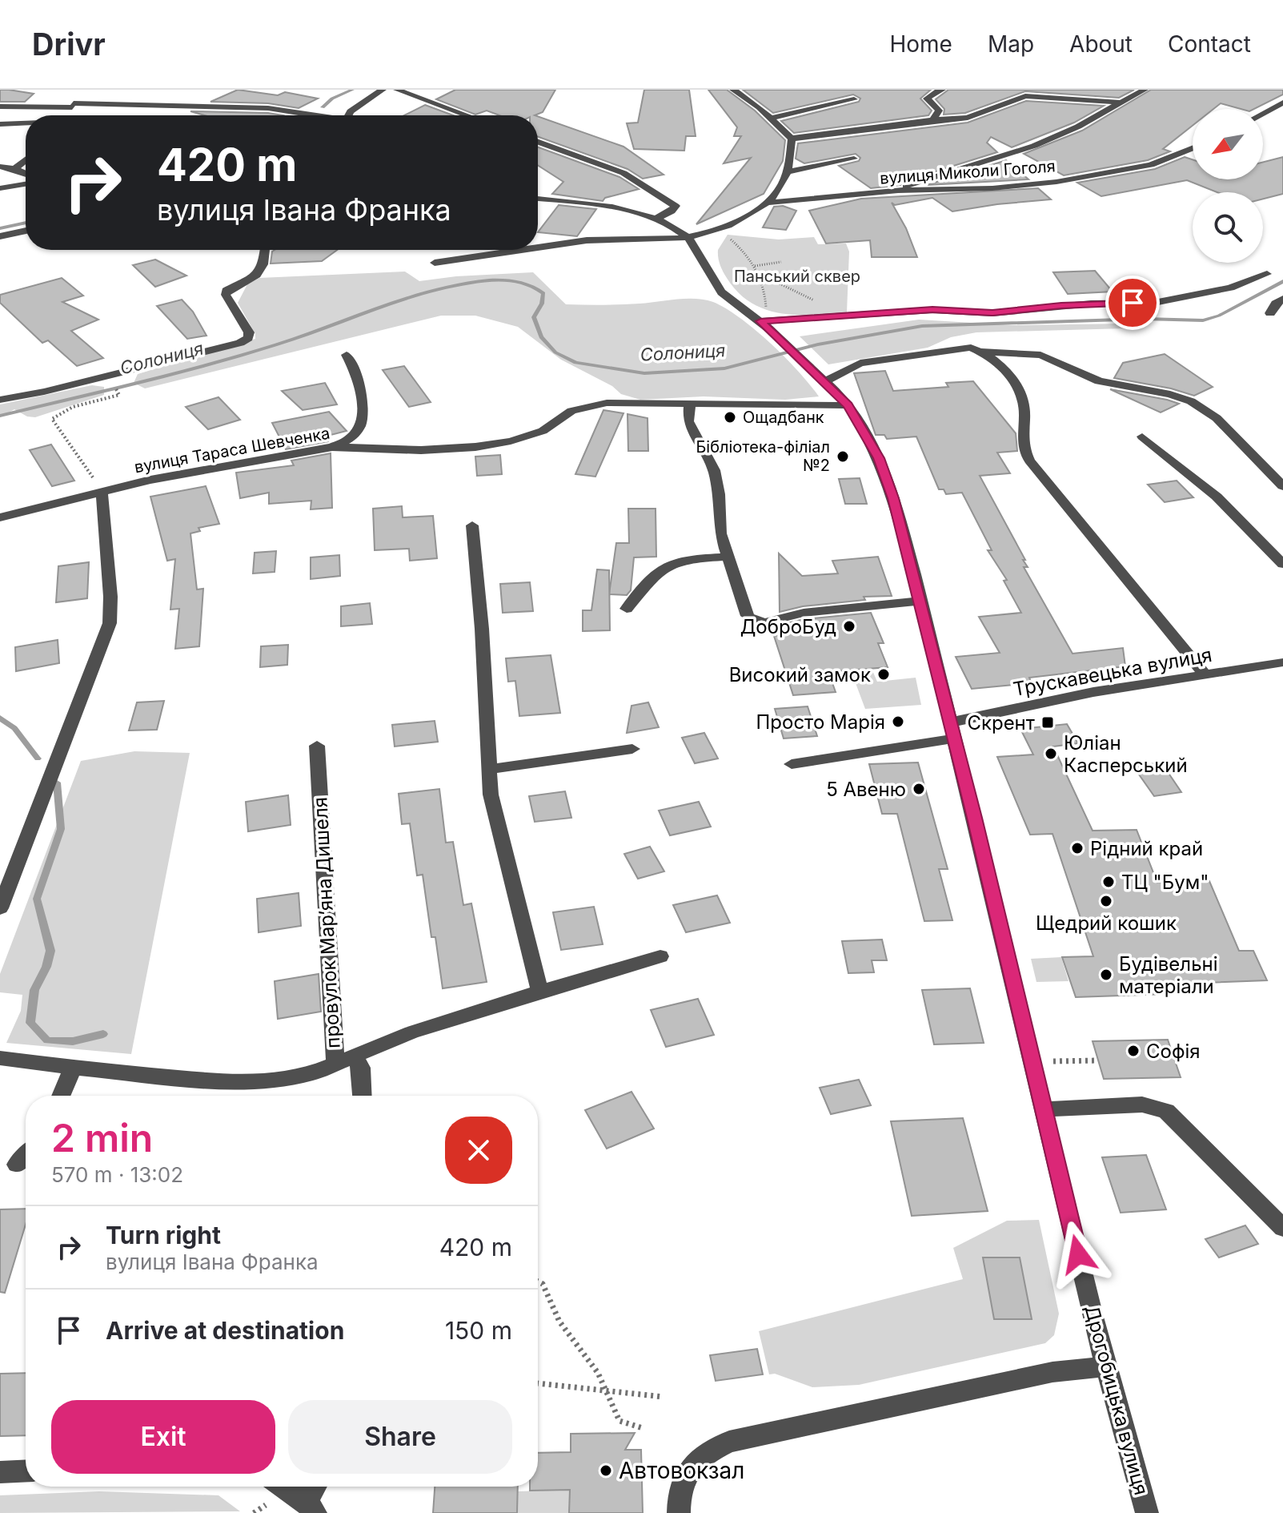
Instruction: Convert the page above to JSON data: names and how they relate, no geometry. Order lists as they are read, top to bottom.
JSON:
{
  "streets": {
    "street": [
      "вулиця Миколи Гоголя",
      "вулиця Тараса Шевченка",
      "Трускавецька вулиця",
      "провулок Марʼяна Дишеля",
      "Дрогобицька вулиця"
    ]
  },
  "crossings": [
    ["вулиця Тараса Шевченка", "Дрогобицька вулиця"],
    ["Трускавецька вулиця", "Дрогобицька вулиця"]
  ],
  "water": ["Солониця"],
  "parks": ["Панський сквер"],
  "places": {
    "other": [
      "Ощадбанк",
      "Бібліотека-філіал №2",
      "ДоброБуд",
      "Високий замок",
      "Просто Марія",
      "Юліан Касперський",
      "5 Авеню",
      "Рідний край",
      "ТЦ \"Бум\"",
      "Щедрий кошик",
      "Будівельні матеріали",
      "Софія",
      "Автовокзал"
    ],
    "transit": ["Скрент"]
  },
  "north": "bottom left",
  "page": {
    "header": "Drivr",
    "nav": [
      "Home",
      "Map",
      "About",
      "Contact"
    ],
    "turn": ["420 m", "вулиця Івана Франка"],
    "heading": ["2 min", "570 m · 13:02"],
    "list": [
      {
        "name": "Turn right",
        "note": "вулиця Івана Франка",
        "value": "420 m"
      },
      {
        "name": "Arrive at destination",
        "value": "150 m"
      }
    ],
    "buttons": ["Exit", "Share"]
  }
}
